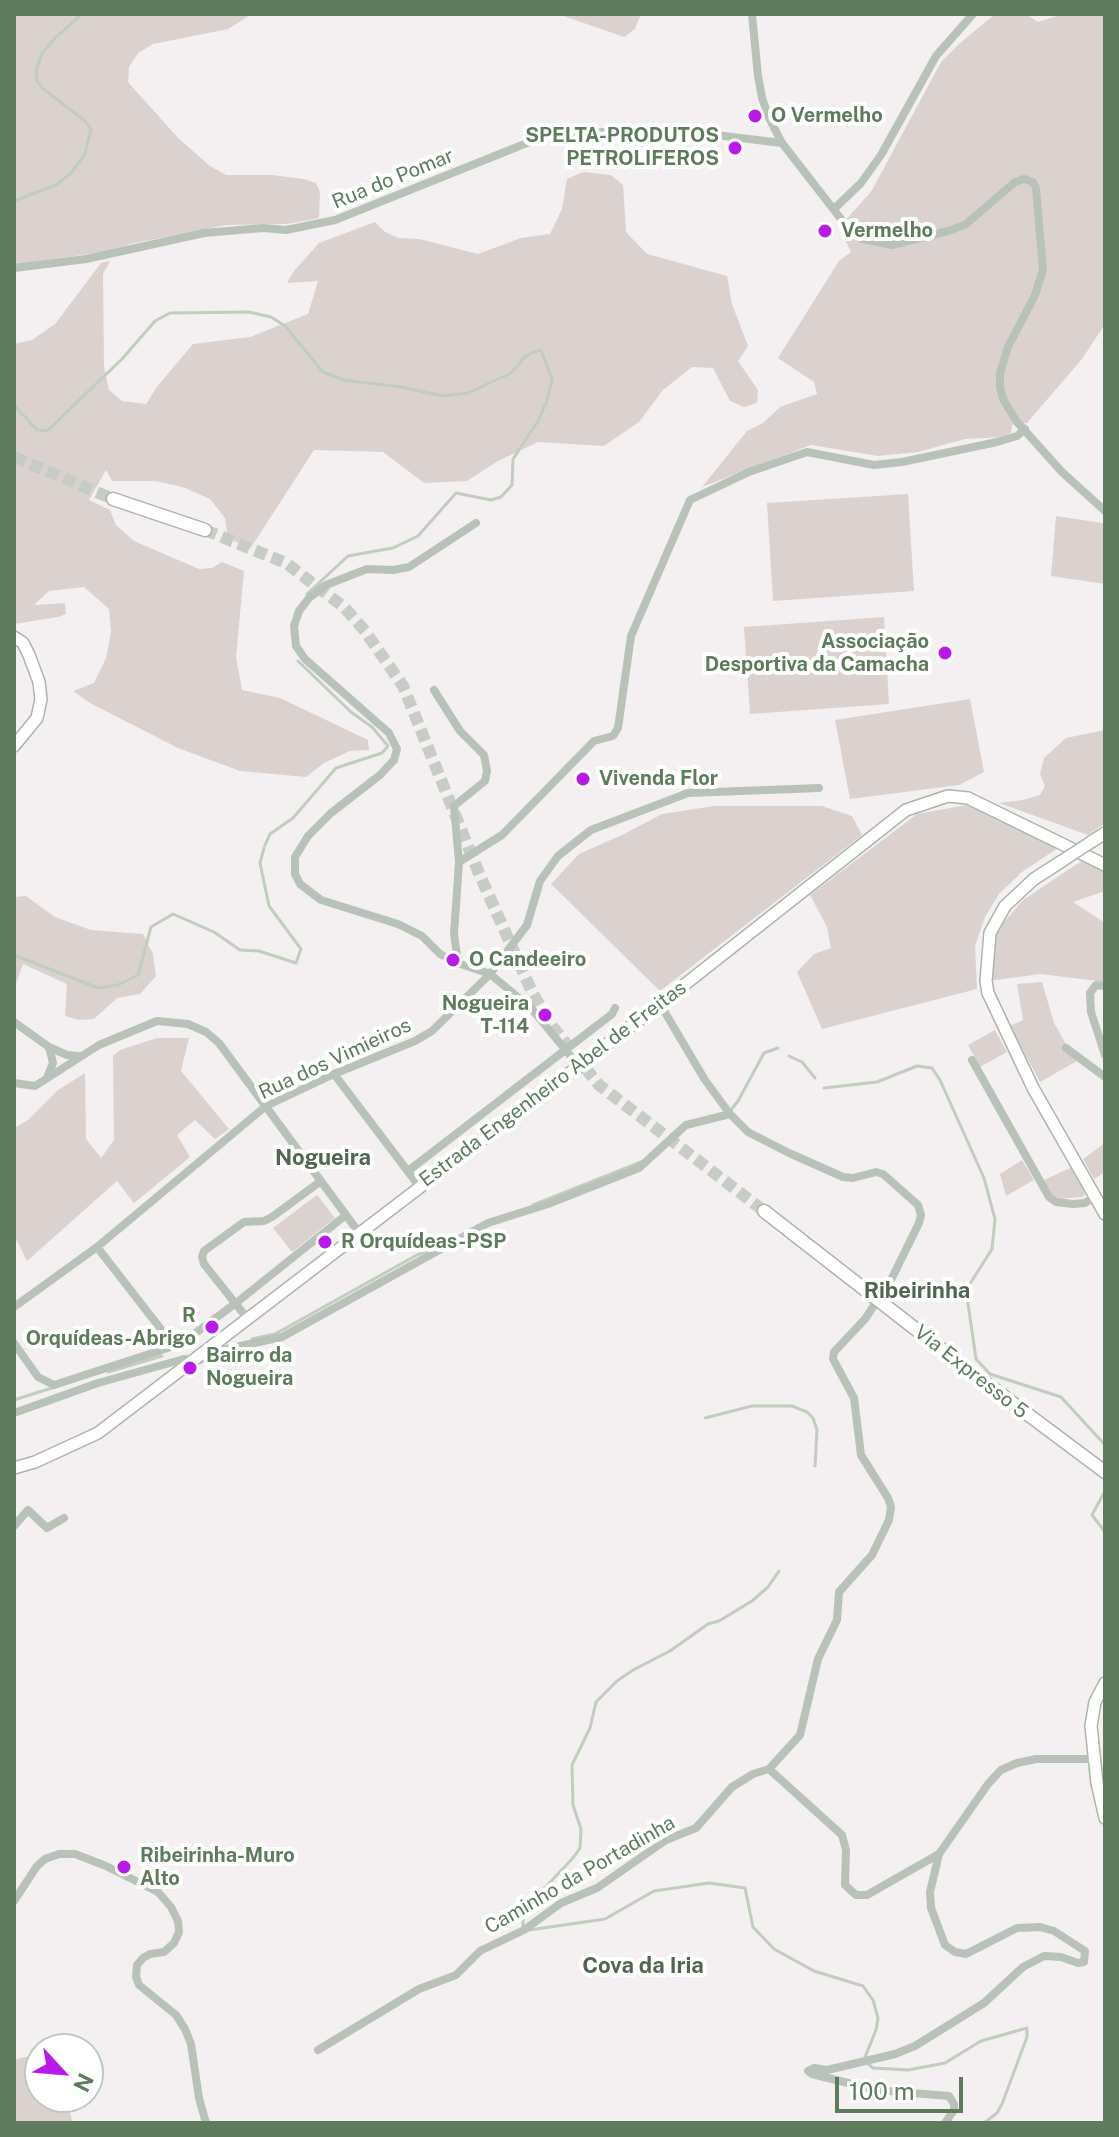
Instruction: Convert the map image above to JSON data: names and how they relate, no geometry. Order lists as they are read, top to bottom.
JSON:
{
  "streets": {
    "main road": ["Estrada Engenheiro Abel de Freitas", "Via Expresso 5"],
    "street": ["Rua do Pomar", "Rua dos Vimieiros", "Caminho da Portadinha"]
  },
  "districts": ["Nogueira", "Ribeirinha", "Cova da Iria"],
  "places": [
    "O Vermelho",
    "SPELTA-PRODUTOS PETROLIFEROS",
    "Vermelho",
    "Associação Desportiva da Camacha",
    "Vivenda Flor",
    "O Candeeiro",
    "Nogueira T-114",
    "R Orquídeas-PSP",
    "R Orquídeas-Abrigo",
    "Bairro da Nogueira",
    "Ribeirinha-Muro Alto"
  ],
  "scale_bar": "100 m",
  "north": "bottom right"
}
